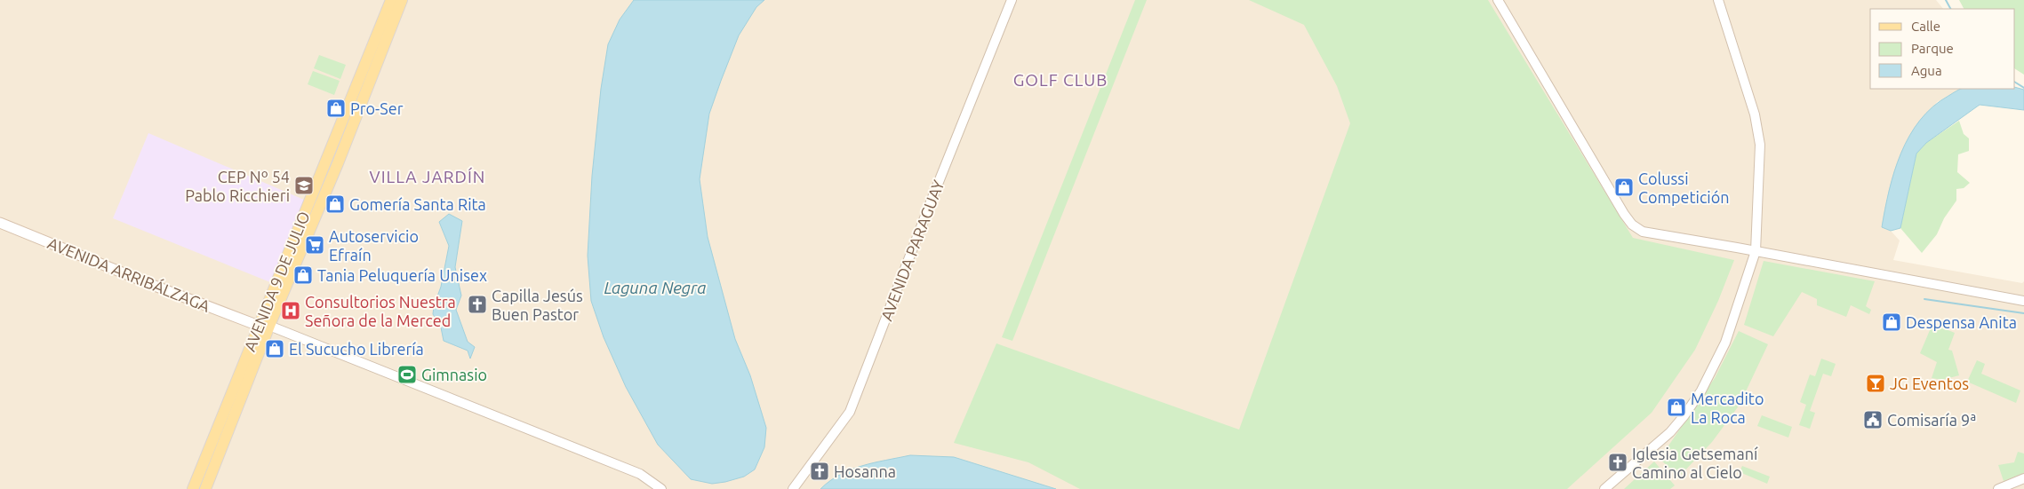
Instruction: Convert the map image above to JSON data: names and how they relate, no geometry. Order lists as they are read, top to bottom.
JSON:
{
  "streets": {
    "main road": ["AVENIDA ARRIBÁLZAGA", "AVENIDA 9 DE JULIO"],
    "street": ["AVENIDA PARAGUAY"]
  },
  "crossings": [
    ["AVENIDA ARRIBÁLZAGA", "AVENIDA 9 DE JULIO"]
  ],
  "districts": ["GOLF CLUB", "VILLA JARDÍN"],
  "water": ["Laguna Negra"],
  "places": {
    "shop": [
      "Pro-Ser",
      "Colussi Competición",
      "Gomería Santa Rita",
      "Tania Peluquería Unisex",
      "Despensa Anita",
      "El Sucucho Librería",
      "Mercadito La Roca"
    ],
    "school or university": ["CEP Nº 54 Pablo Ricchieri"],
    "supermarket": ["Autoservicio Efraín"],
    "church": ["Capilla Jesús Buen Pastor", "Iglesia Getsemaní Camino al Cielo", "Hosanna"],
    "hospital": ["Consultorios Nuestra Señora de la Merced"],
    "sports": ["Gimnasio"],
    "bar": ["JG Eventos"],
    "public building": ["Comisaría 9ª"]
  },
  "legend": ["Calle", "Parque", "Agua"]
}
